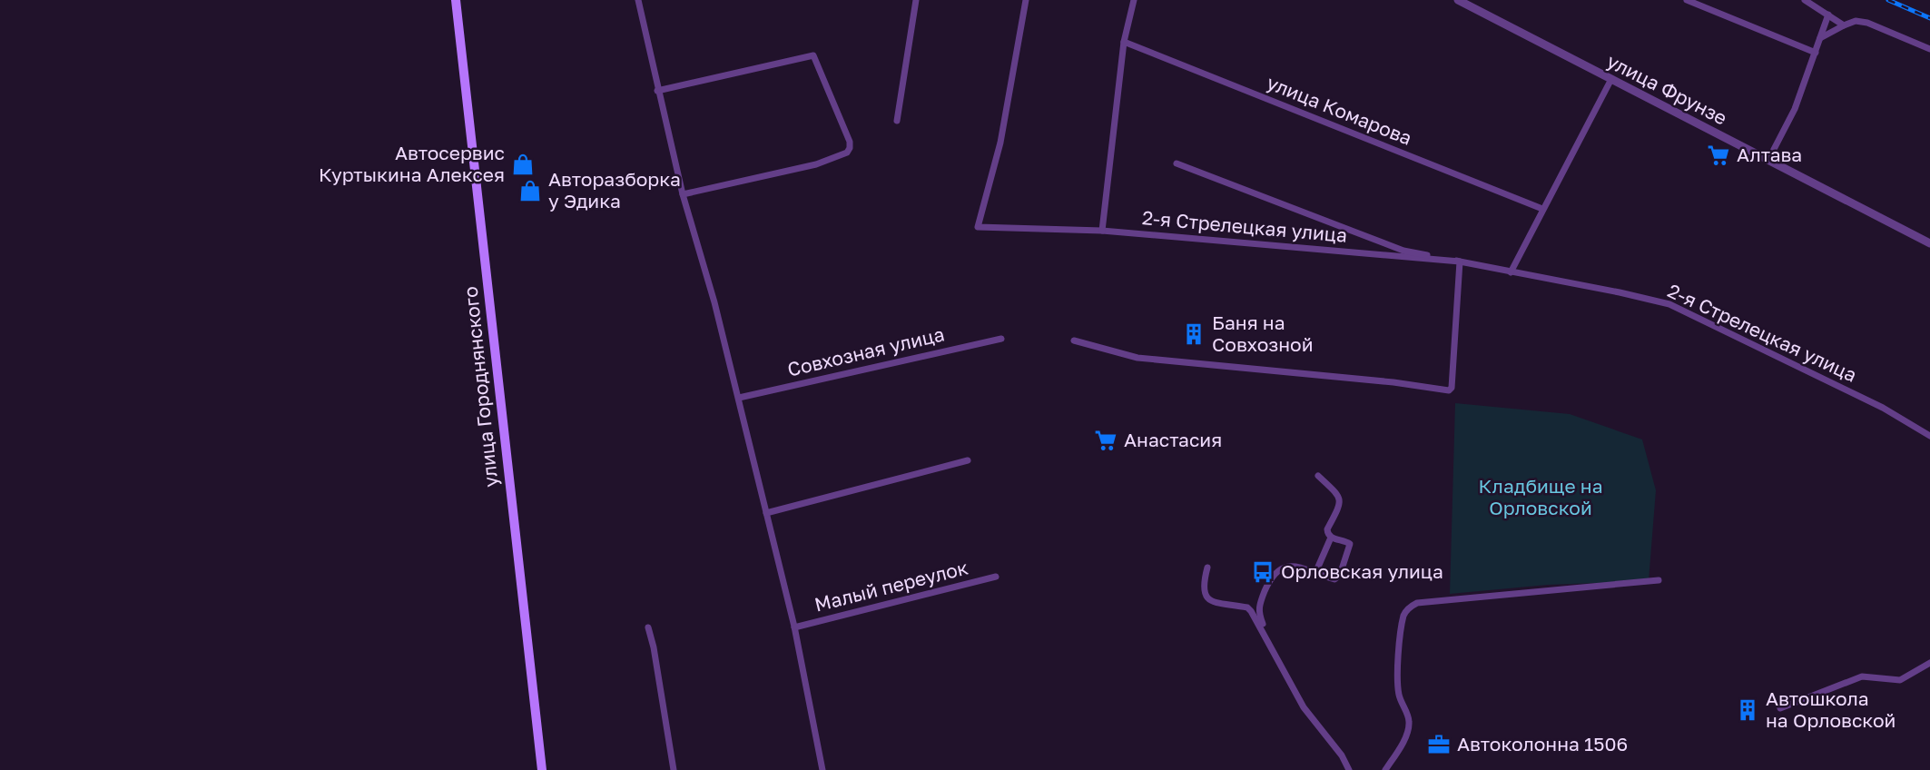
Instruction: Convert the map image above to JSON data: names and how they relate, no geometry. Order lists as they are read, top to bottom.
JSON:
{
  "streets": {
    "main road": ["улица Городнянского"],
    "street": [
      "улица Фрунзе",
      "улица Комарова",
      "2-я Стрелецкая улица",
      "Совхозная улица",
      "Малый переулок"
    ]
  },
  "parks": ["Кладбище на Орловской"],
  "places": {
    "supermarket": ["Алтава", "Анастасия"],
    "shop": ["Автосервис Куртыкина Алексея", "Авторазборка у Эдика"],
    "building": ["Баня на Совхозной", "Автошкола на Орловской"],
    "bus stop": ["Орловская улица"],
    "office": ["Автоколонна 1506"]
  }
}
